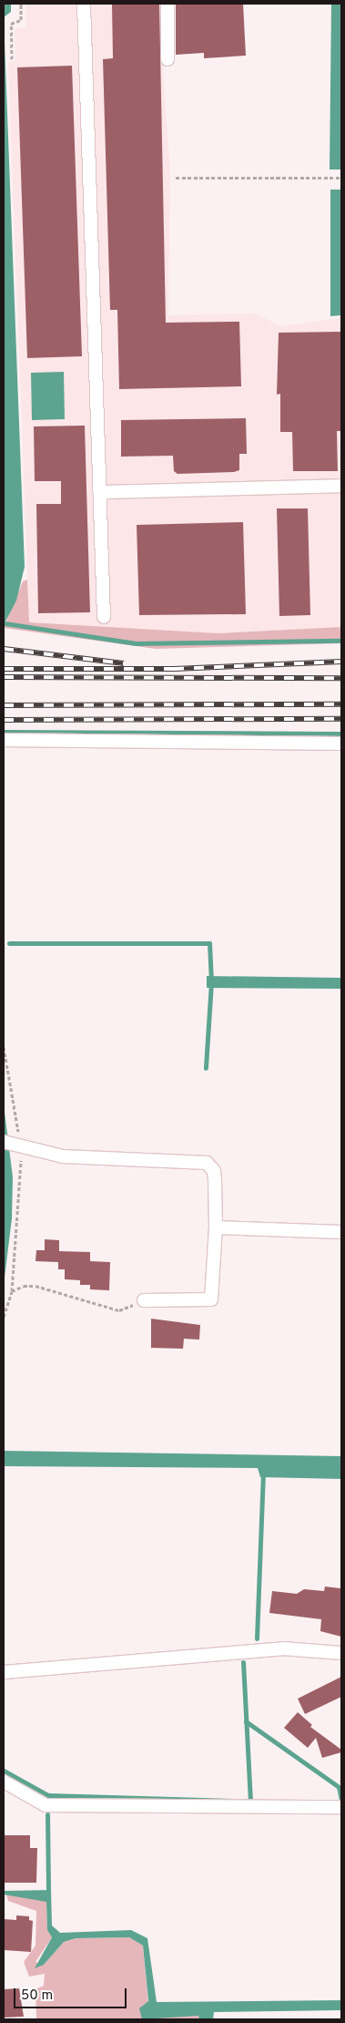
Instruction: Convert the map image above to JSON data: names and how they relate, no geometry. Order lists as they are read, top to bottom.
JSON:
{
  "scale_bar": "50 m"
}
